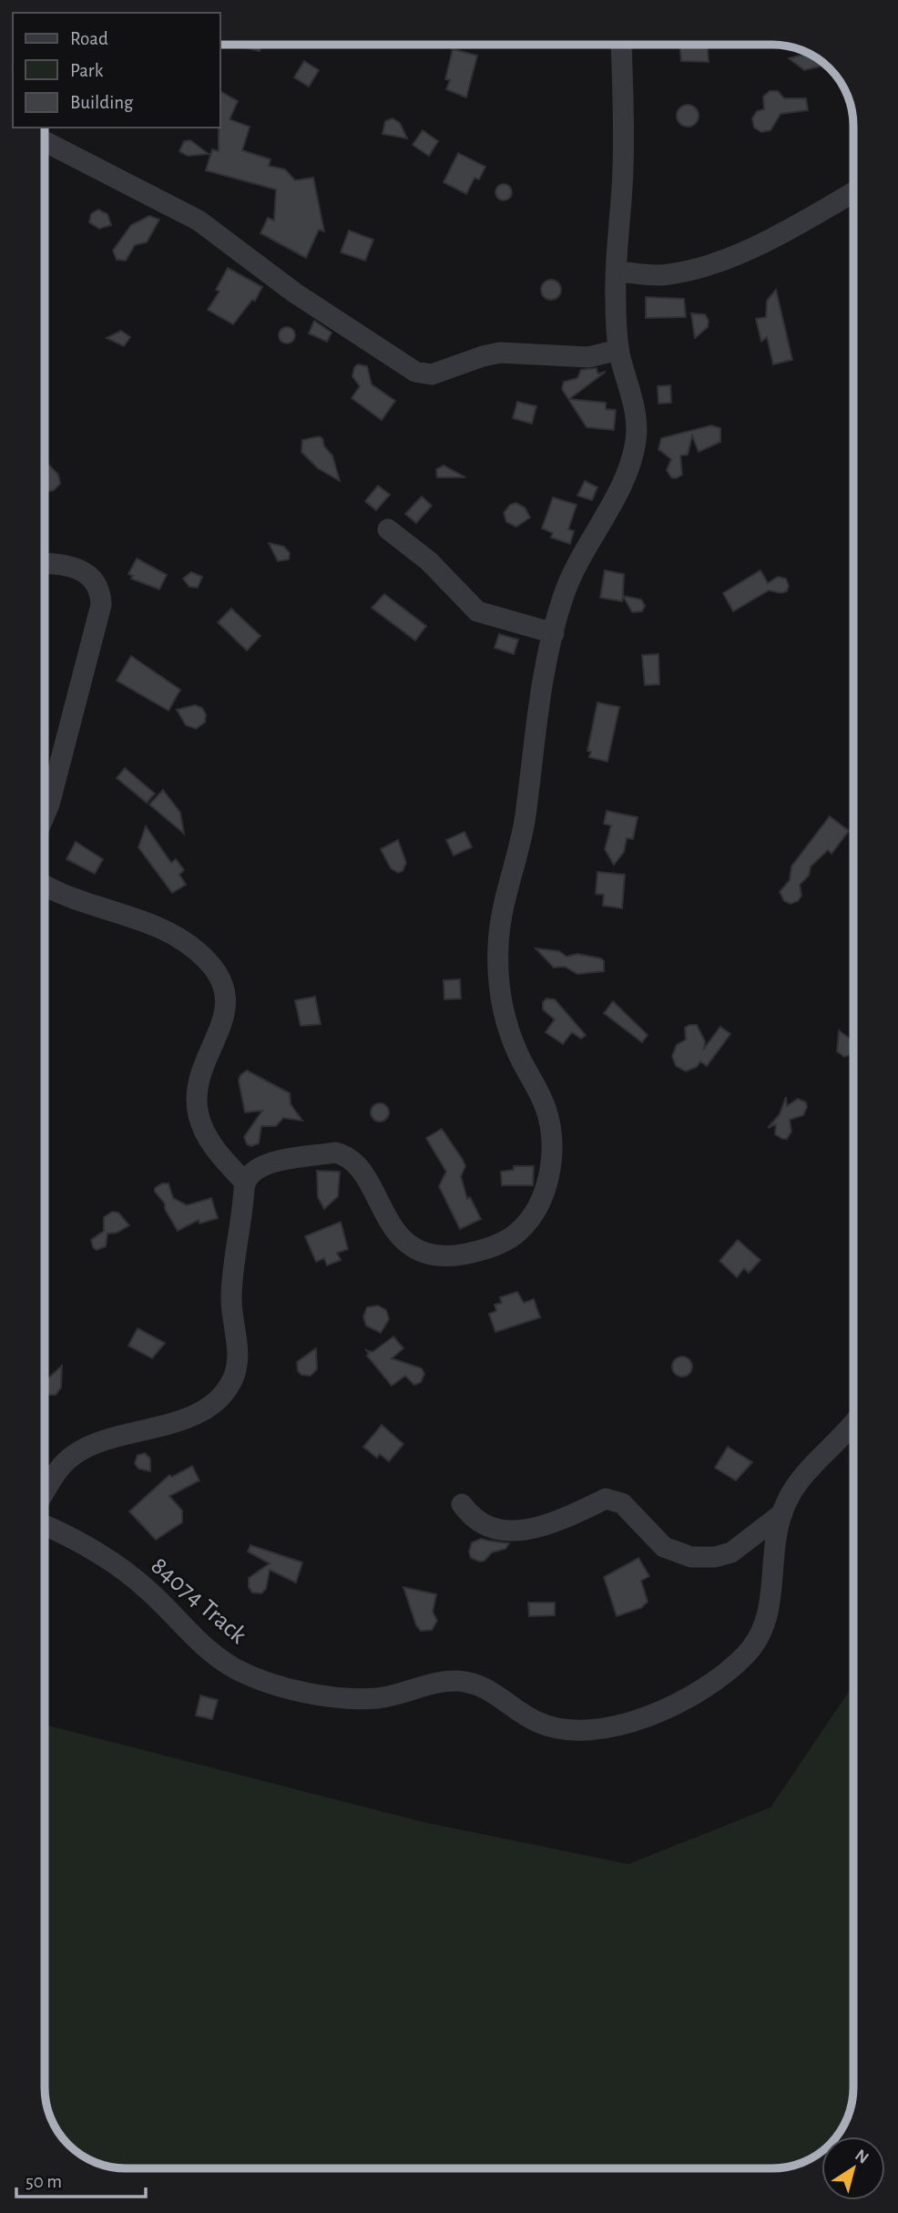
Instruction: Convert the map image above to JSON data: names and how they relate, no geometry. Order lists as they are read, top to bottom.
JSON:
{
  "streets": {
    "street": ["84074 Track"]
  },
  "legend": ["Road", "Park", "Building"],
  "scale_bar": "50 m",
  "north": "top right"
}
